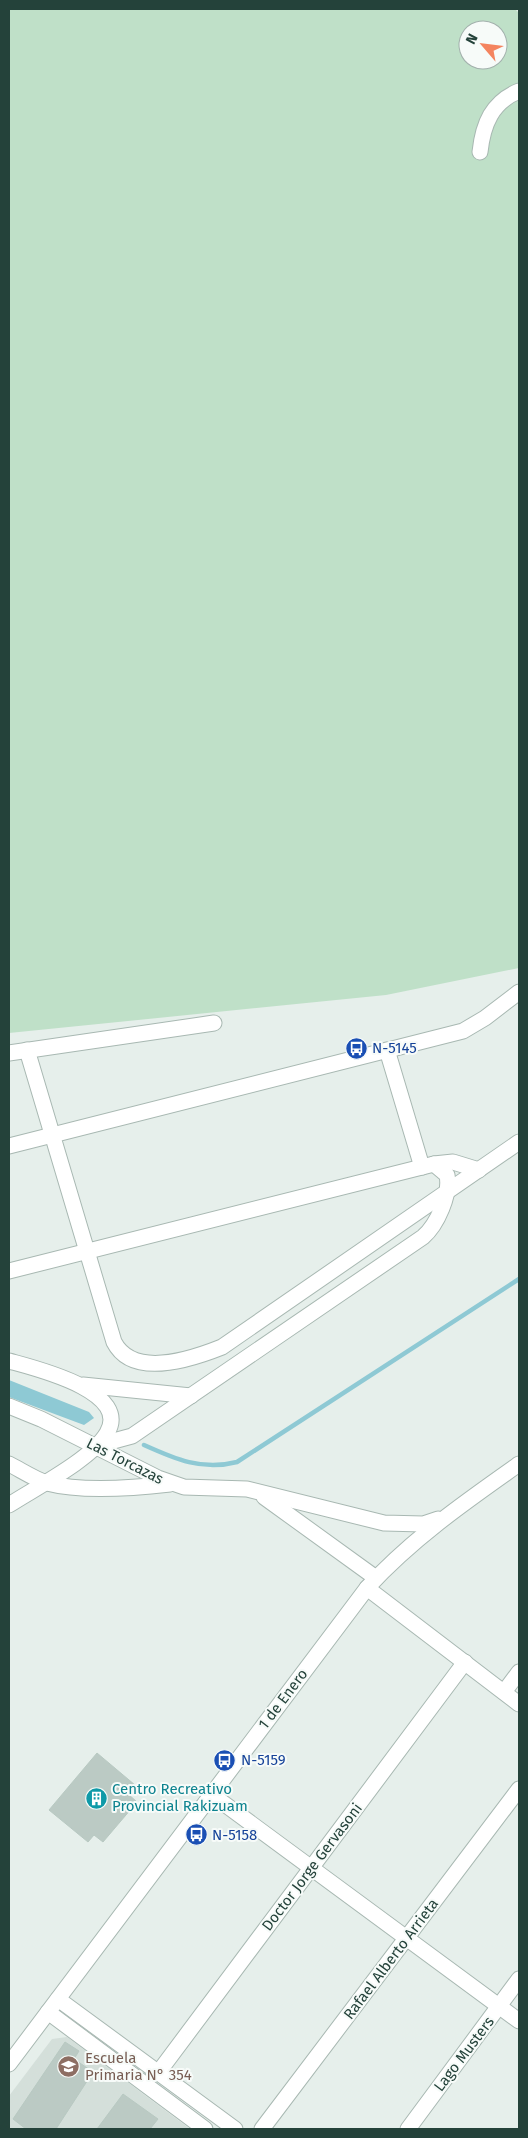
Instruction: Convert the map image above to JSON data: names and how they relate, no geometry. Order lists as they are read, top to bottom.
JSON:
{
  "streets": {
    "street": [
      "Las Torcazas",
      "1 de Enero",
      "Doctor Jorge Gervasoni",
      "Rafael Alberto Arrieta",
      "Lago Musters"
    ]
  },
  "crossings": [
    ["Las Torcazas", "1 de Enero"],
    ["Las Torcazas", "Doctor Jorge Gervasoni"]
  ],
  "places": {
    "bus stop": ["N-5145", "N-5159", "N-5158"],
    "building": ["Centro Recreativo Provincial Rakizuam"],
    "school or university": ["Escuela Primaria N° 354"]
  },
  "north": "top left"
}
